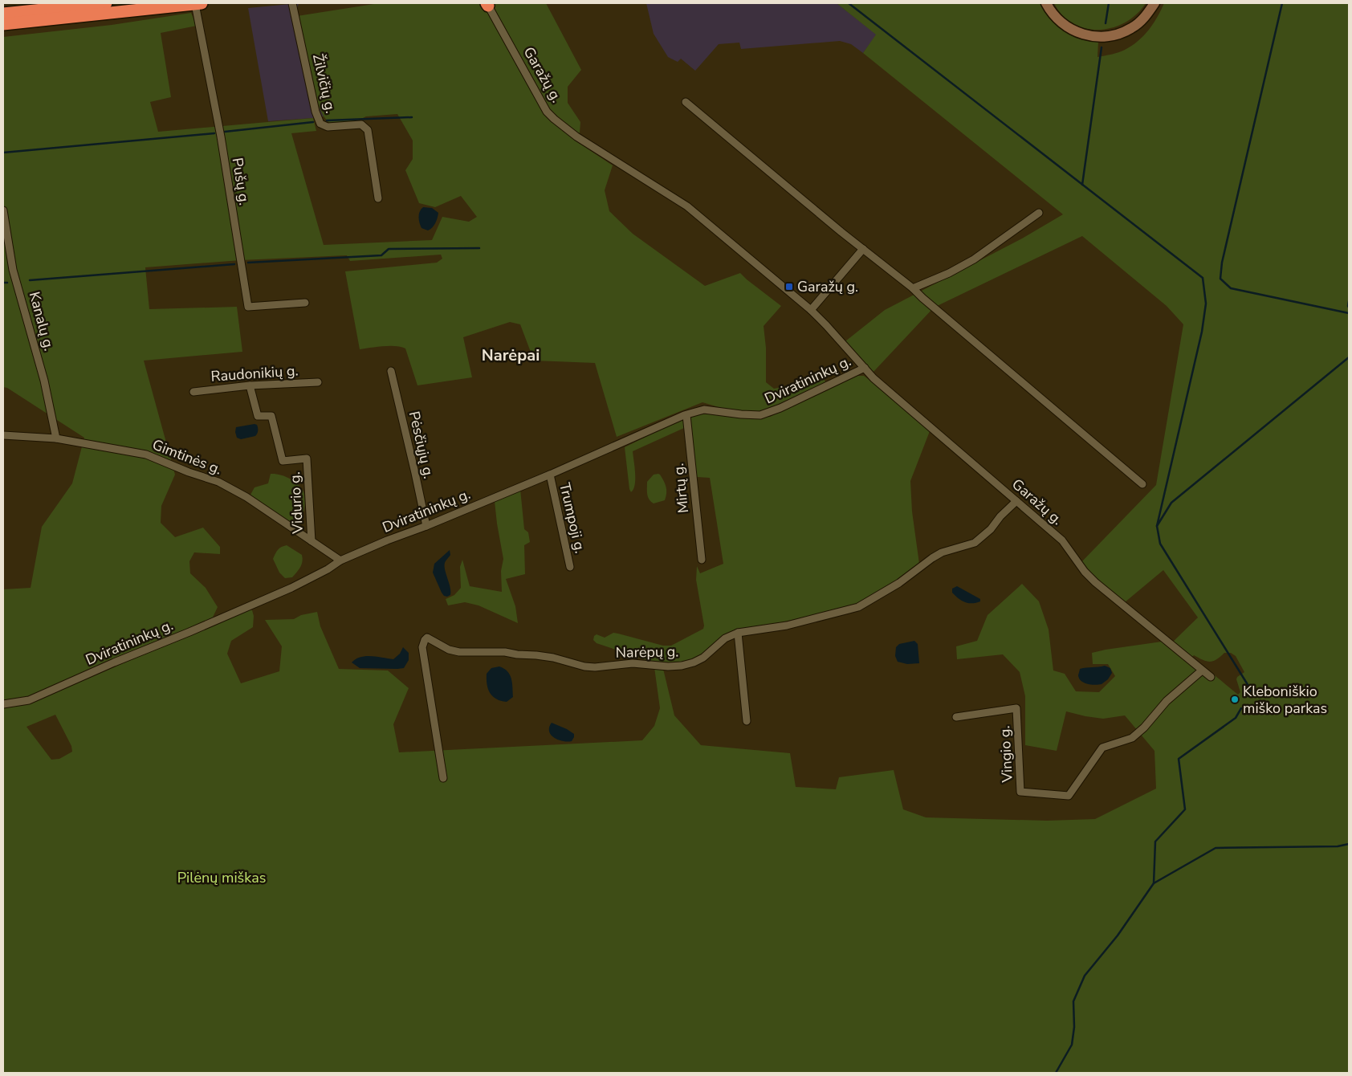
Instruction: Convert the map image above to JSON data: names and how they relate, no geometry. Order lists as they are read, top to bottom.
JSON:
{
  "streets": {
    "street": [
      "Garažų g.",
      "Žilvičių g.",
      "Pušų g.",
      "Kanalų g.",
      "Raudonikių g.",
      "Dviratininkų g.",
      "Pėsčiųjų g.",
      "Gimtinės g.",
      "Mirtų g.",
      "Vidurio g.",
      "Trumpoji g.",
      "Narėpų g.",
      "Vingio g."
    ]
  },
  "crossings": [
    ["Garažų g.", "Dviratininkų g."],
    ["Garažų g.", "Narėpų g."],
    ["Garažų g.", "Vingio g."],
    ["Kanalų g.", "Gimtinės g."],
    ["Raudonikių g.", "Vidurio g."],
    ["Dviratininkų g.", "Pėsčiųjų g."],
    ["Dviratininkų g.", "Gimtinės g."],
    ["Dviratininkų g.", "Mirtų g."],
    ["Dviratininkų g.", "Trumpoji g."],
    ["Gimtinės g.", "Vidurio g."]
  ],
  "districts": ["Narėpai"],
  "parks": ["Pilėnų miškas"],
  "places": {
    "transit": ["Garažų g."],
    "other": ["Kleboniškio miško parkas"]
  }
}
